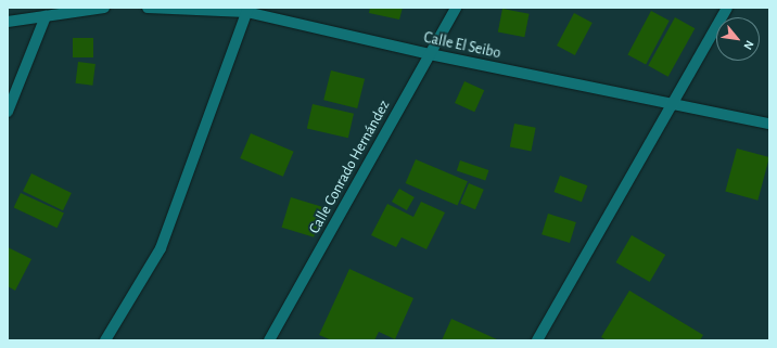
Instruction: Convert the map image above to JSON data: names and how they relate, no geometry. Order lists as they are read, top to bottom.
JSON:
{
  "streets": {
    "street": ["Calle El Seibo", "Calle Conrado Hernández"]
  },
  "crossings": [
    ["Calle El Seibo", "Calle Conrado Hernández"]
  ],
  "north": "bottom right"
}
